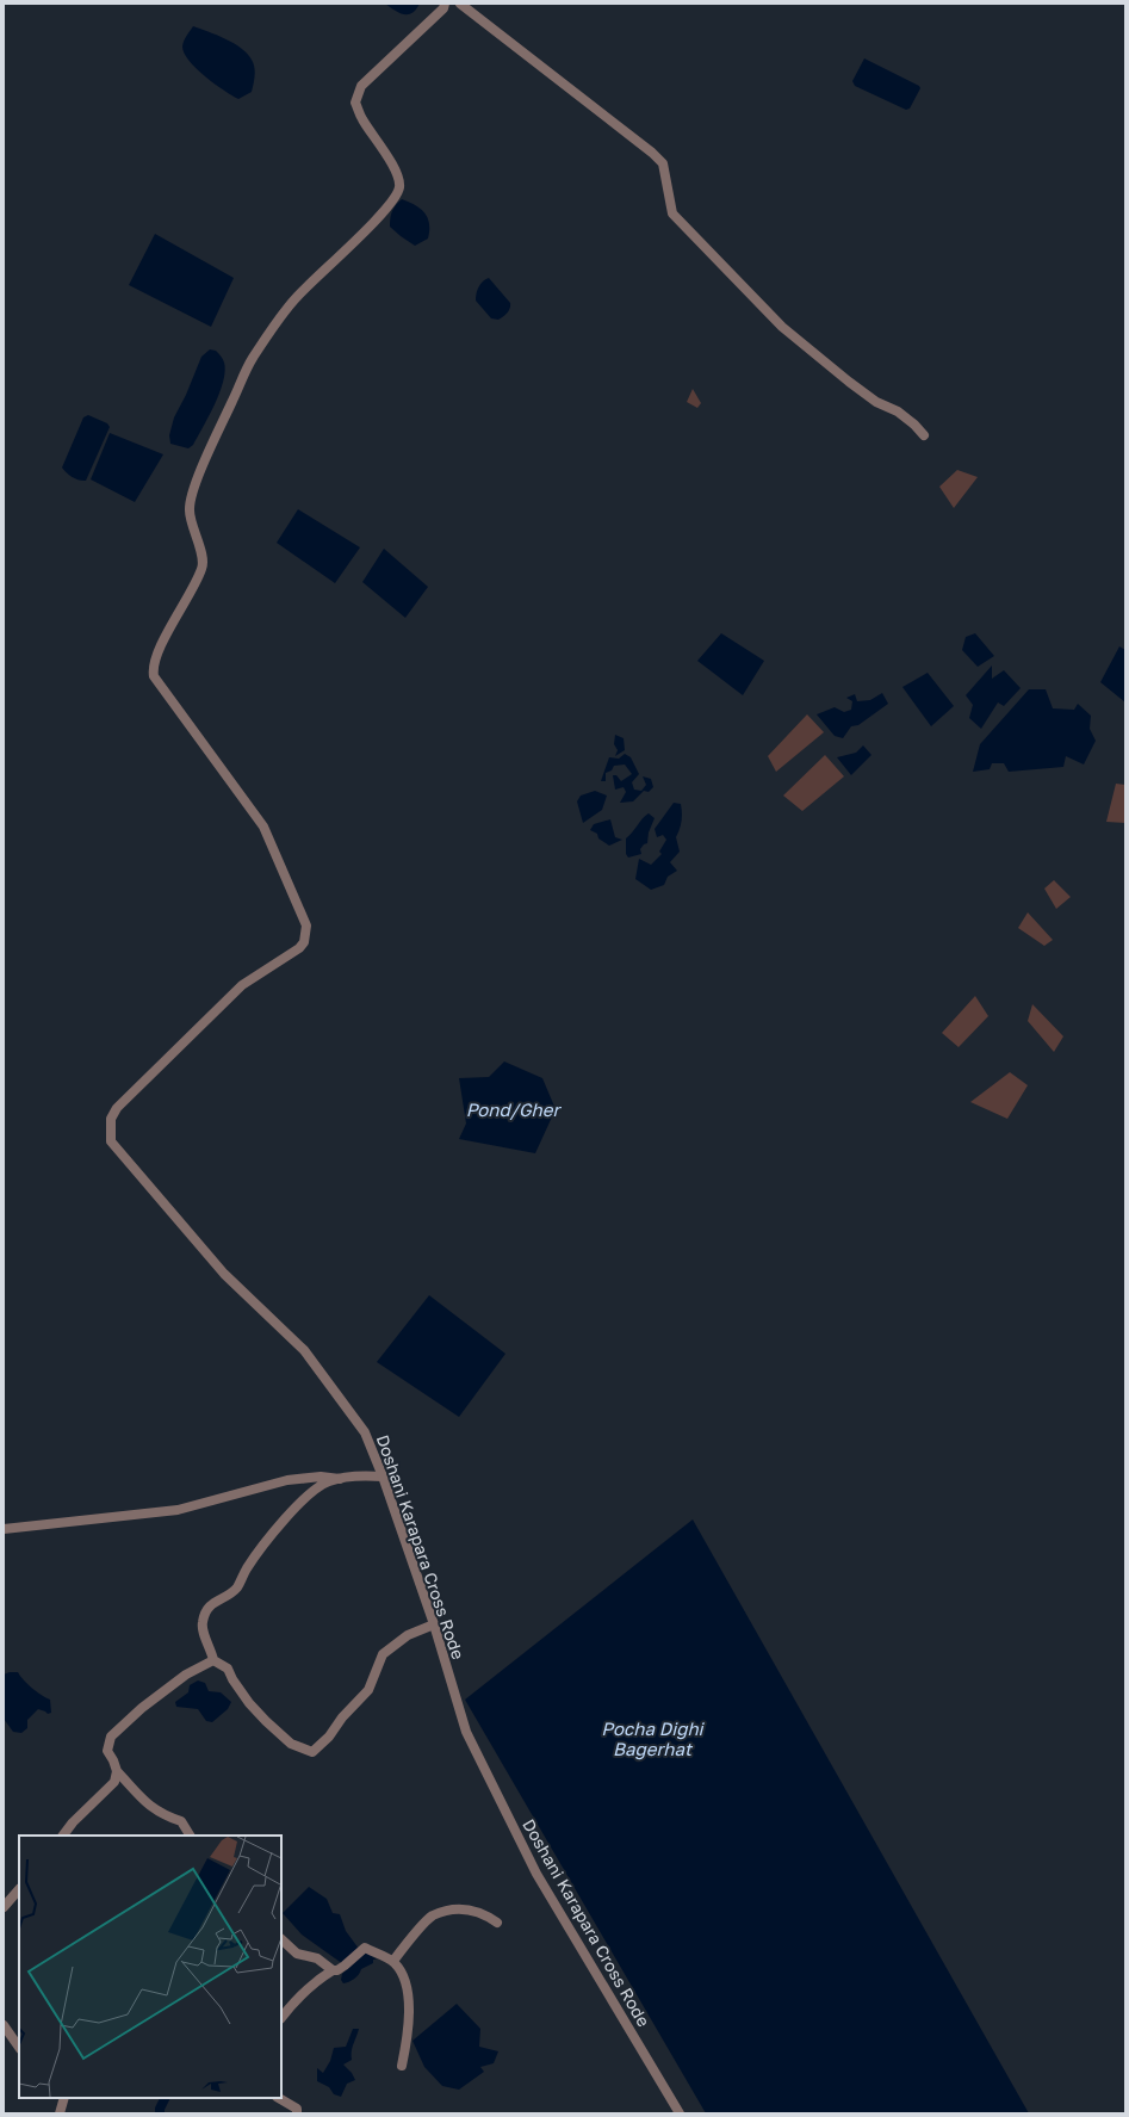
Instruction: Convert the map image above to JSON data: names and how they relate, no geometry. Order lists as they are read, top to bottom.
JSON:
{
  "streets": {
    "street": ["Doshani Karapara Cross Rode"]
  },
  "water": ["Pond/Gher", "Pocha Dighi Bagerhat"]
}
